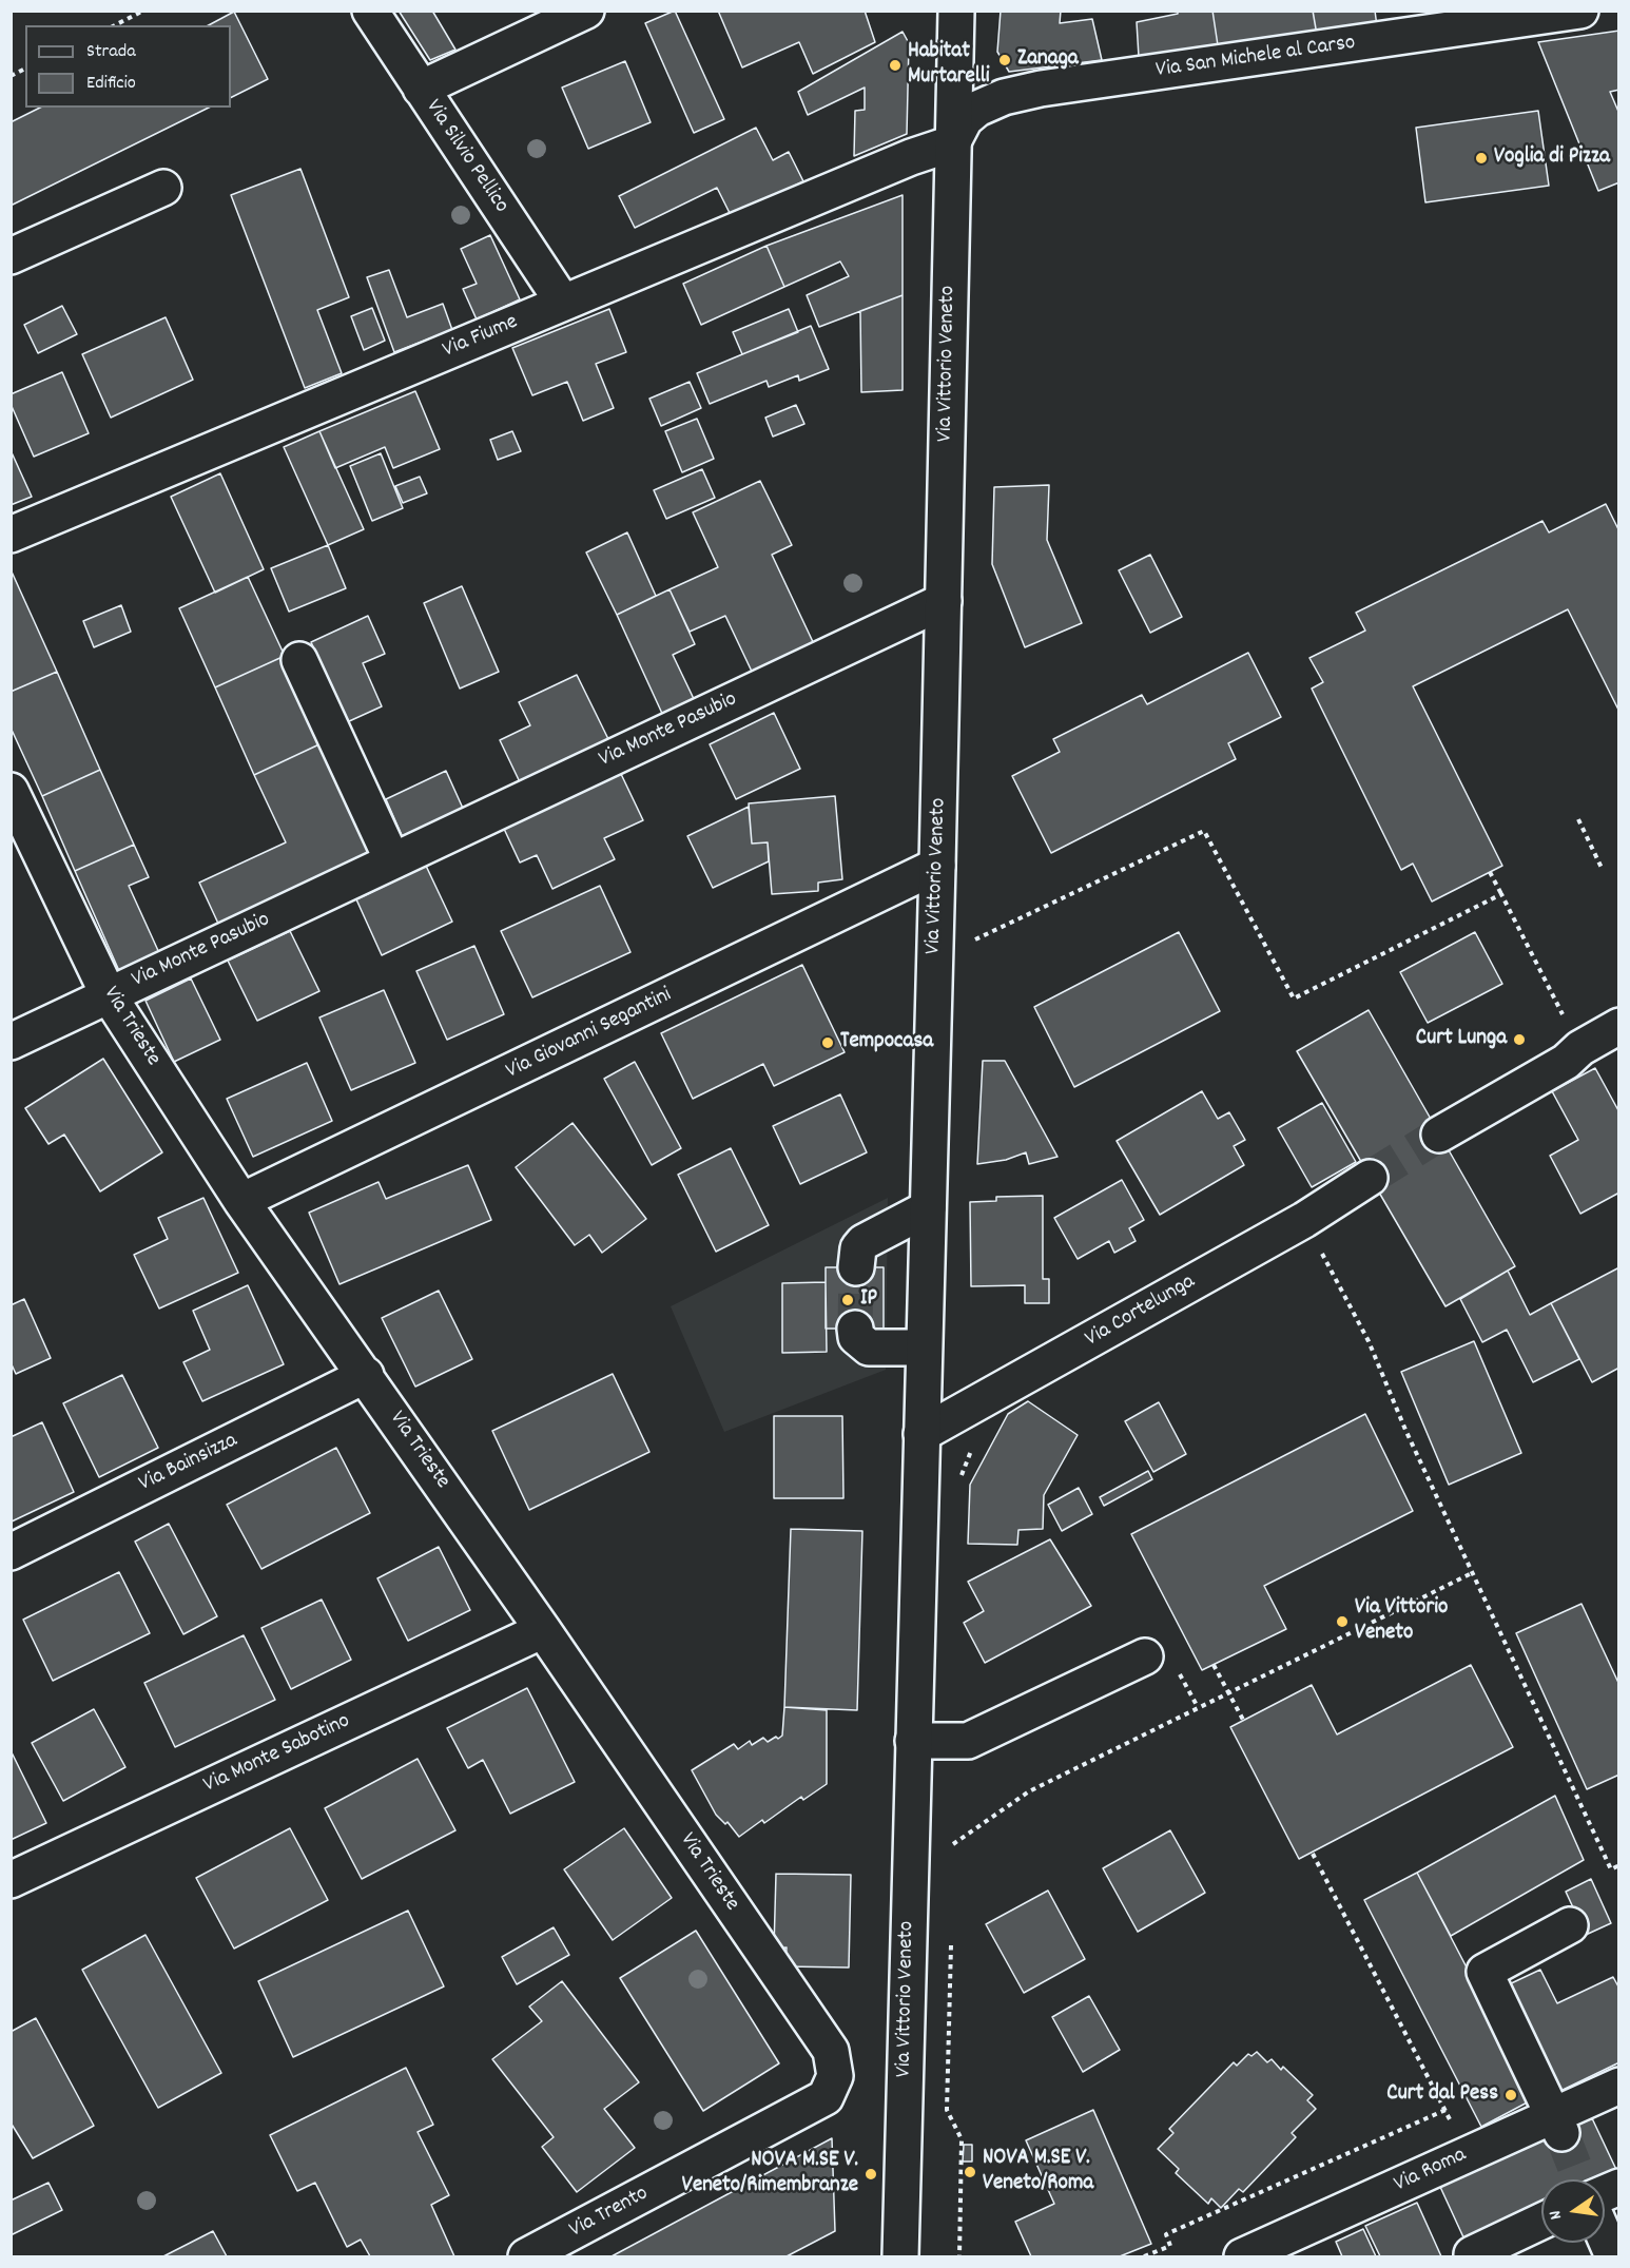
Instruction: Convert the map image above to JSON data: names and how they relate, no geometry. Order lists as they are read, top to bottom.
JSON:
{
  "streets": {
    "street": [
      "Via San Michele al Carso",
      "Via Silvio Pellico",
      "Via Fiume",
      "Via Vittorio Veneto",
      "Via Monte Pasubio",
      "Via Trieste",
      "Via Giovanni Segantini",
      "Via Cortelunga",
      "Via Bainsizza",
      "Via Monte Sabotino",
      "Via Roma",
      "Via Trento"
    ]
  },
  "crossings": [
    ["Via San Michele al Carso", "Via Fiume"],
    ["Via San Michele al Carso", "Via Vittorio Veneto"],
    ["Via Silvio Pellico", "Via Fiume"],
    ["Via Fiume", "Via Vittorio Veneto"],
    ["Via Vittorio Veneto", "Via Monte Pasubio"],
    ["Via Vittorio Veneto", "Via Giovanni Segantini"],
    ["Via Vittorio Veneto", "Via Cortelunga"],
    ["Via Monte Pasubio", "Via Trieste"],
    ["Via Trieste", "Via Giovanni Segantini"],
    ["Via Trieste", "Via Bainsizza"],
    ["Via Trieste", "Via Monte Sabotino"],
    ["Via Trieste", "Via Trento"]
  ],
  "places": [
    "Zanaga",
    "Habitat Murtarelli",
    "Voglia di Pizza",
    "Curt Lunga",
    "Tempocasa",
    "IP",
    "Via Vittorio Veneto",
    "Curt dal Pess",
    "NOVA M.SE V. Veneto/Roma",
    "NOVA M.SE V. Veneto/Rimembranze"
  ],
  "legend": ["Strada", "Edificio"],
  "north": "left"
}
